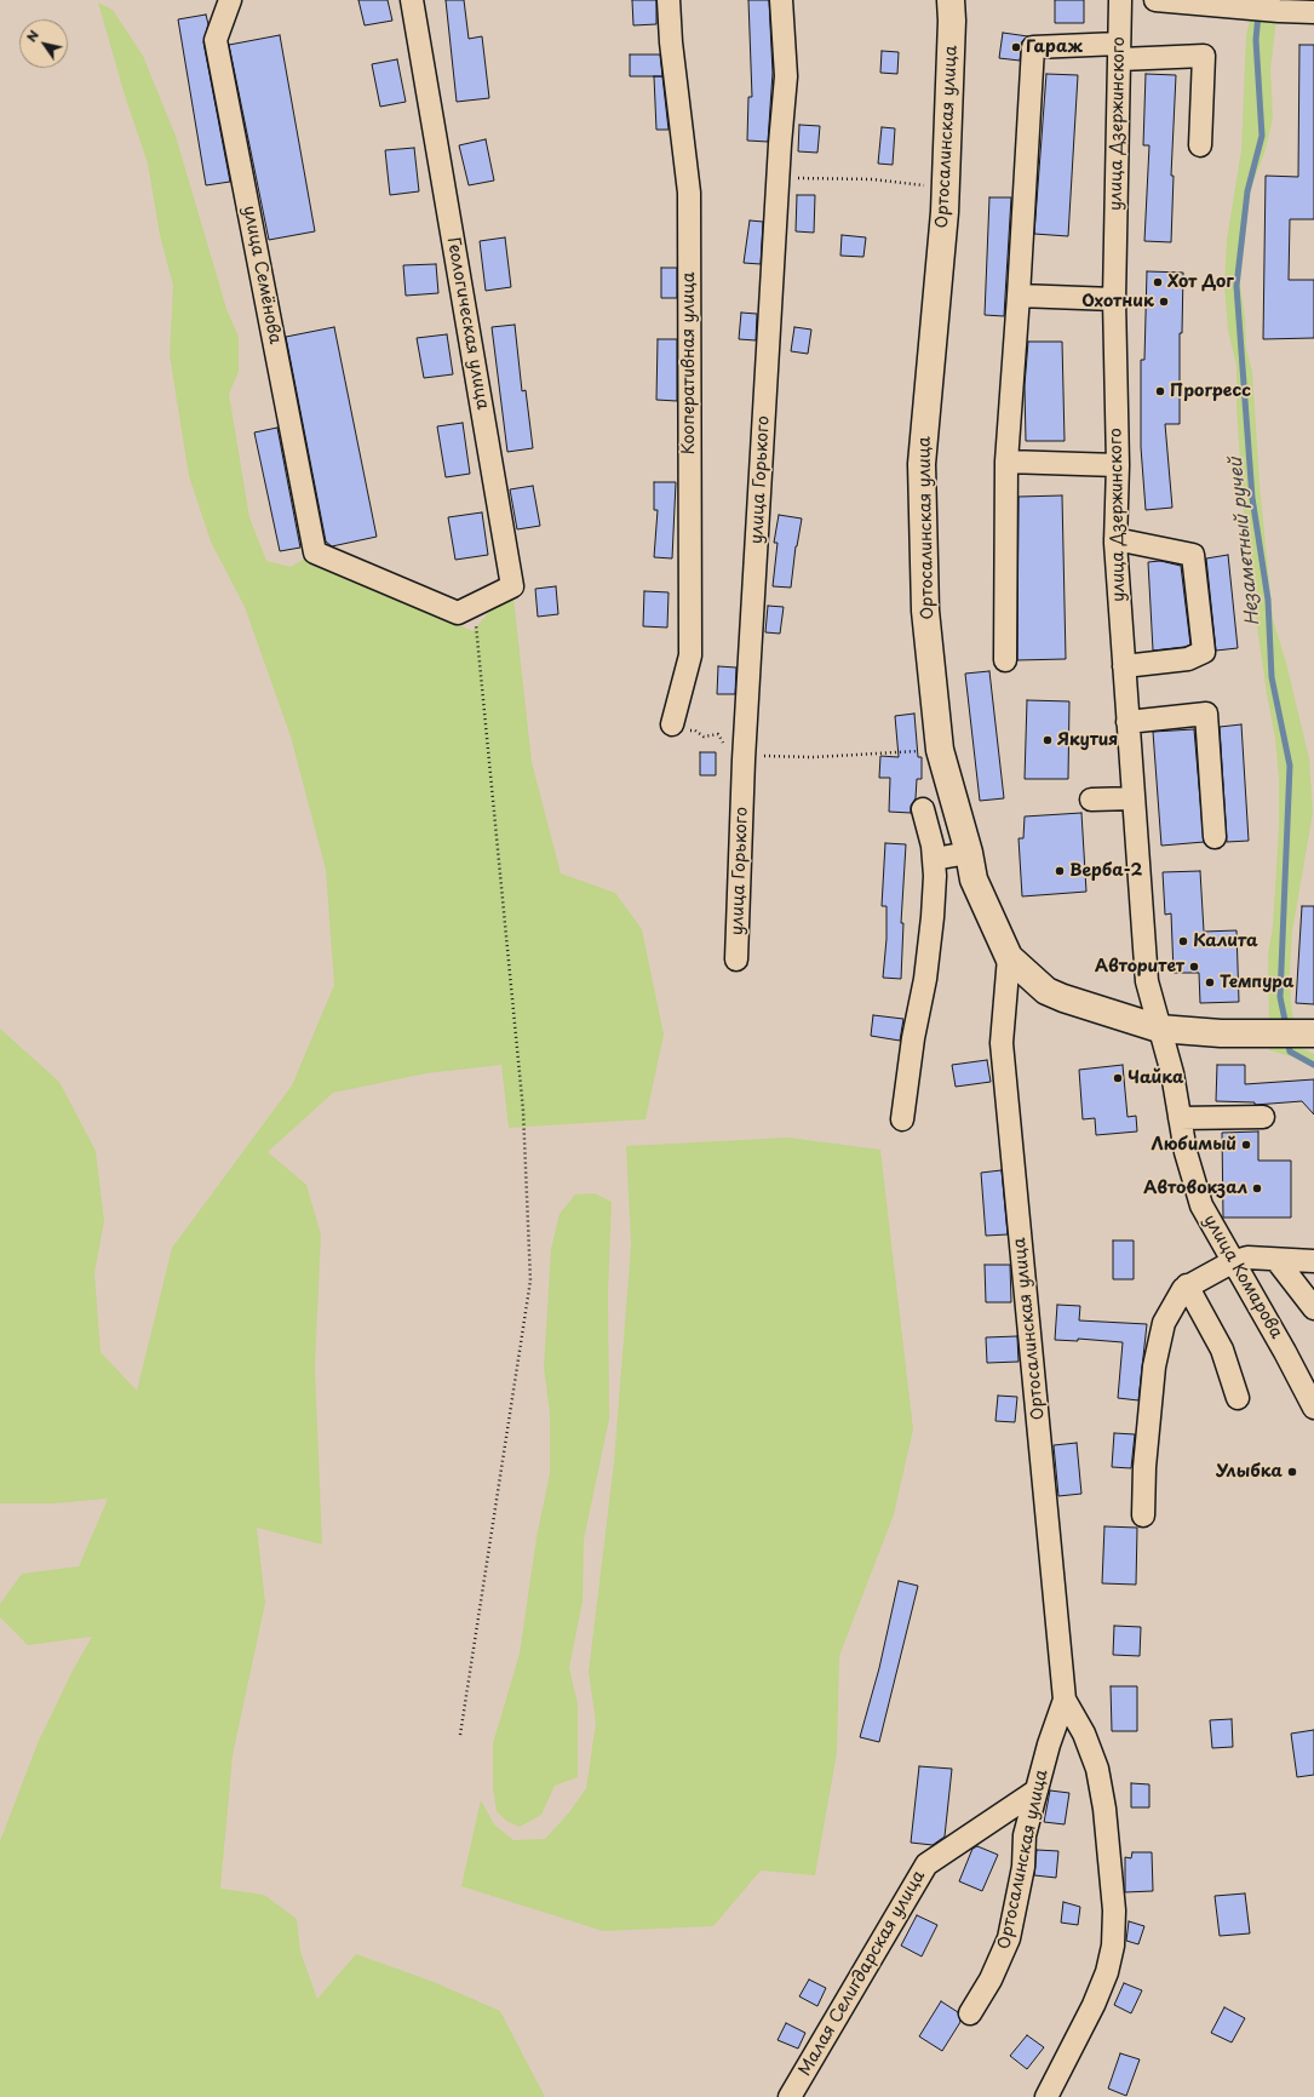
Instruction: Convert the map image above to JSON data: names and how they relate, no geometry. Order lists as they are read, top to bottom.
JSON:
{
  "streets": {
    "main road": ["Ортосалинская улица"],
    "street": [
      "улица Дзержинского",
      "улица Семёнова",
      "Геологическая улица",
      "Кооперативная улица",
      "улица Горького",
      "улица Комарова",
      "Малая Селигдарская улица"
    ]
  },
  "crossings": [
    ["улица Дзержинского", "Ортосалинская улица"],
    ["улица Дзержинского", "улица Комарова"],
    ["Ортосалинская улица", "улица Комарова"],
    ["Ортосалинская улица", "Малая Селигдарская улица"],
    ["улица Семёнова", "Геологическая улица"]
  ],
  "water": ["Незаметный ручей"],
  "places": [
    "Гараж",
    "Хот Дог",
    "Охотник",
    "Прогресс",
    "Якутия",
    "Верба-2",
    "Калита",
    "Авторитет",
    "Темпура",
    "Чайка",
    "Любимый",
    "Автовокзал",
    "Улыбка"
  ],
  "north": "top left"
}
